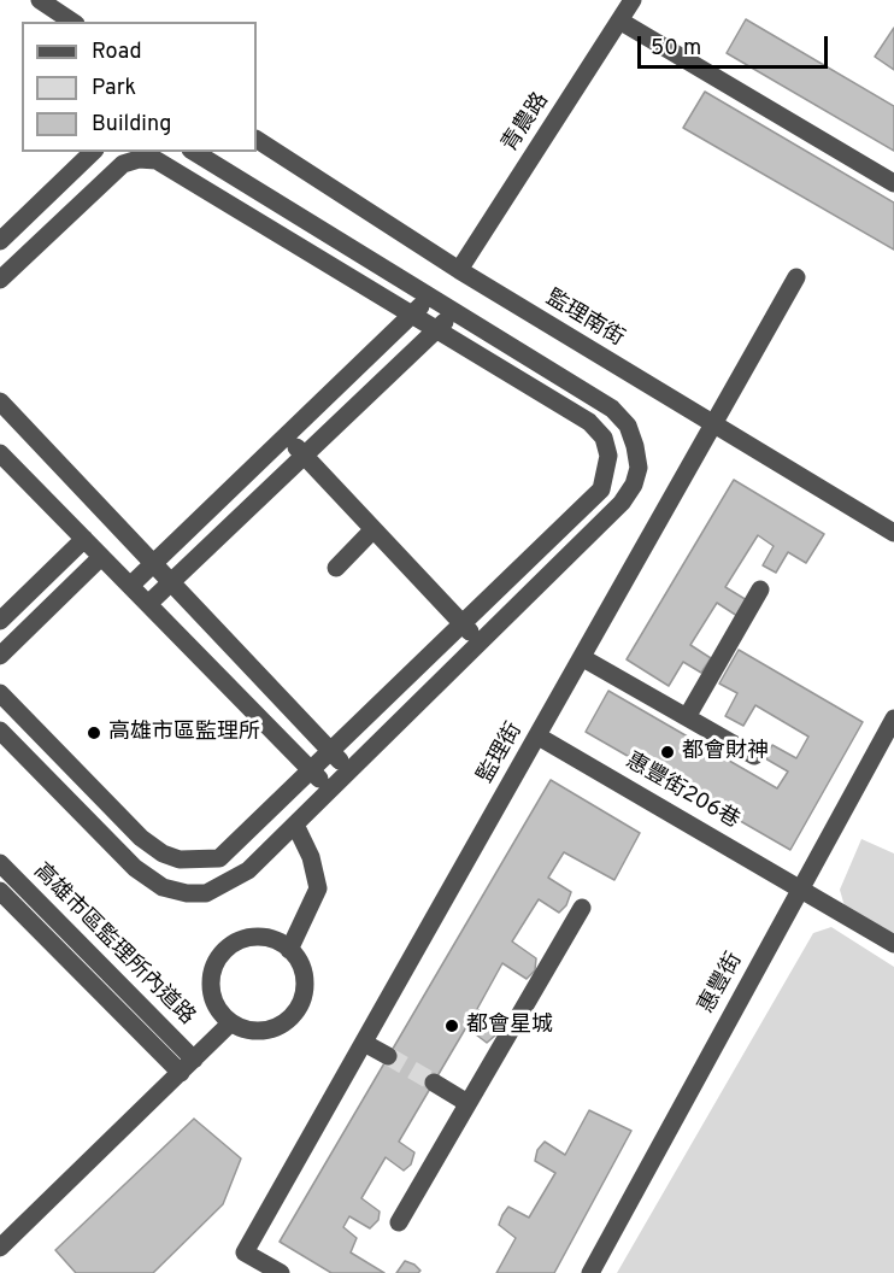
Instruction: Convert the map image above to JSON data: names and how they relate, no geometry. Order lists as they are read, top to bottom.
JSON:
{
  "streets": {
    "street": [
      "青農路",
      "監理南街",
      "監理街",
      "惠豐街206巷",
      "高雄市區監理所內道路",
      "惠豐街"
    ]
  },
  "crossings": [
    ["青農路", "監理南街"],
    ["監理南街", "監理街"],
    ["監理街", "惠豐街206巷"],
    ["惠豐街206巷", "惠豐街"]
  ],
  "places": ["高雄市區監理所", "都會財神", "都會星城"],
  "legend": ["Road", "Park", "Building"],
  "scale_bar": "50 m"
}
